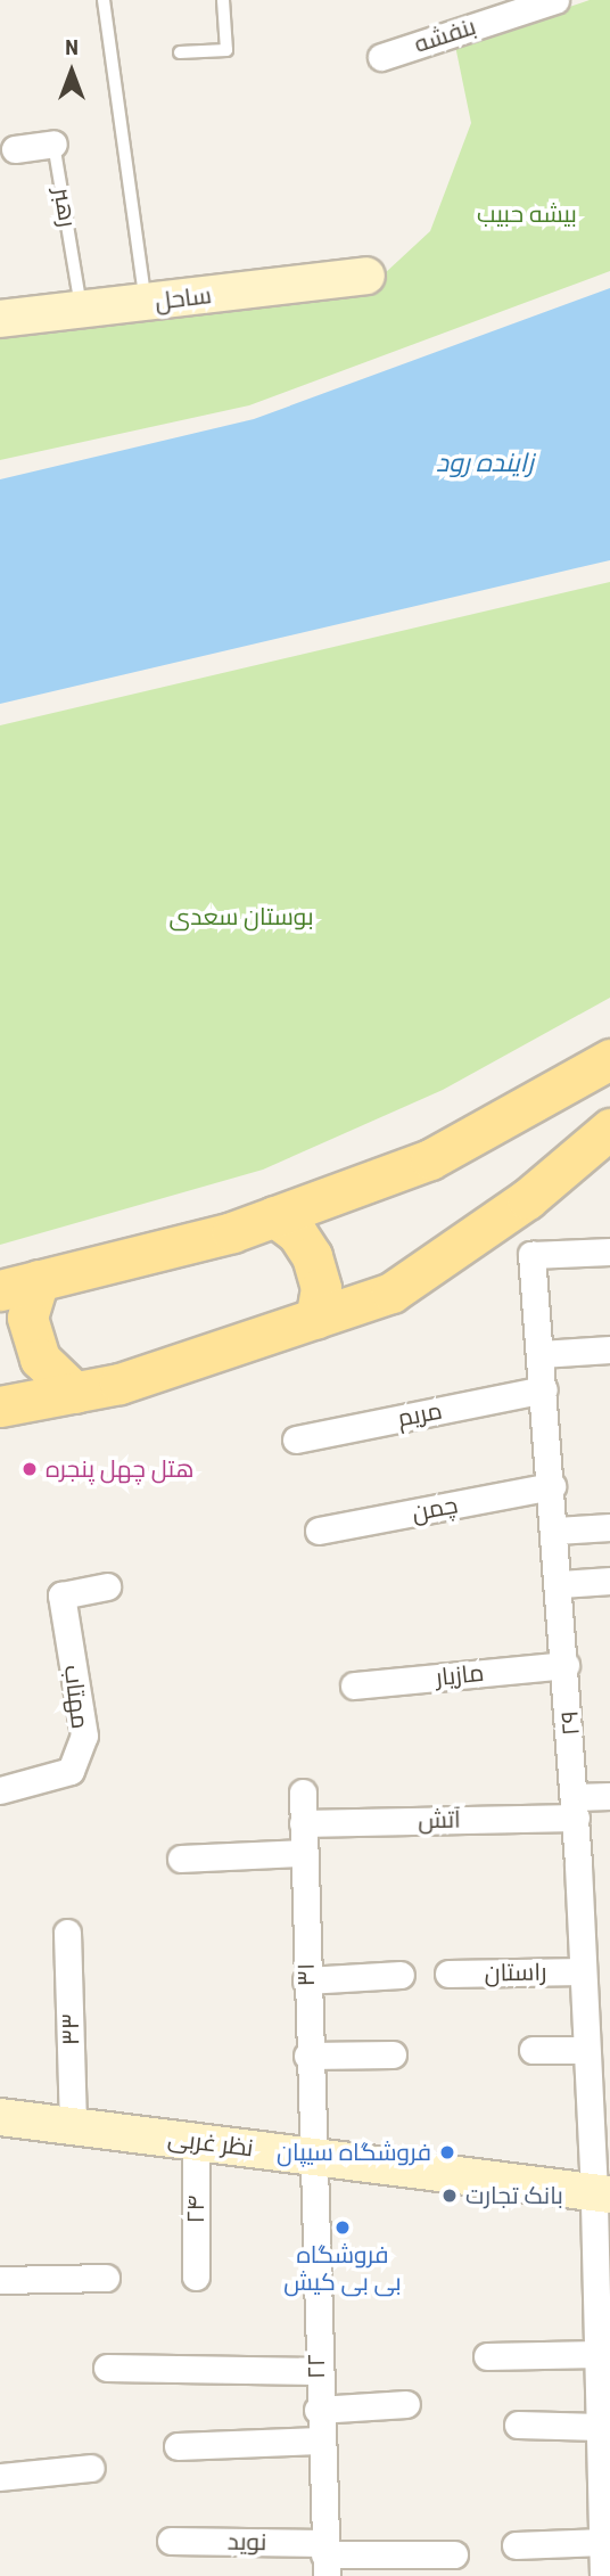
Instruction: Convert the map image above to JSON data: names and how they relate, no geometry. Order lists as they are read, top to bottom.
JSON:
{
  "streets": {
    "main road": ["ساحل", "نظر غربی"],
    "street": [
      "بنفشه",
      "رهبر",
      "مریم",
      "چمن",
      "مازیار",
      "مهتاب",
      "۲۹",
      "آتش",
      "راستان",
      "۳۱",
      "۳۳",
      "۲۴",
      "۲۲",
      "نوید"
    ]
  },
  "crossings": [
    ["رهبر", "ساحل"],
    ["مریم", "۲۹"],
    ["چمن", "۲۹"],
    ["مازیار", "۲۹"],
    ["۲۹", "آتش"],
    ["۲۹", "راستان"],
    ["۲۹", "نظر غربی"],
    ["آتش", "۳۱"],
    ["۳۱", "نظر غربی"],
    ["۳۱", "۲۲"],
    ["۳۳", "نظر غربی"],
    ["نظر غربی", "۲۴"],
    ["نظر غربی", "۲۲"],
    ["۲۲", "نوید"]
  ],
  "water": ["زاینده رود"],
  "parks": ["بیشه حبیب", "بوستان سعدی"],
  "places": [
    "هتل چهل پنجره",
    "فروشگاه سیپان",
    "بانک تجارت",
    "فروشگاه بی بی کیش"
  ],
  "north": "top"
}
